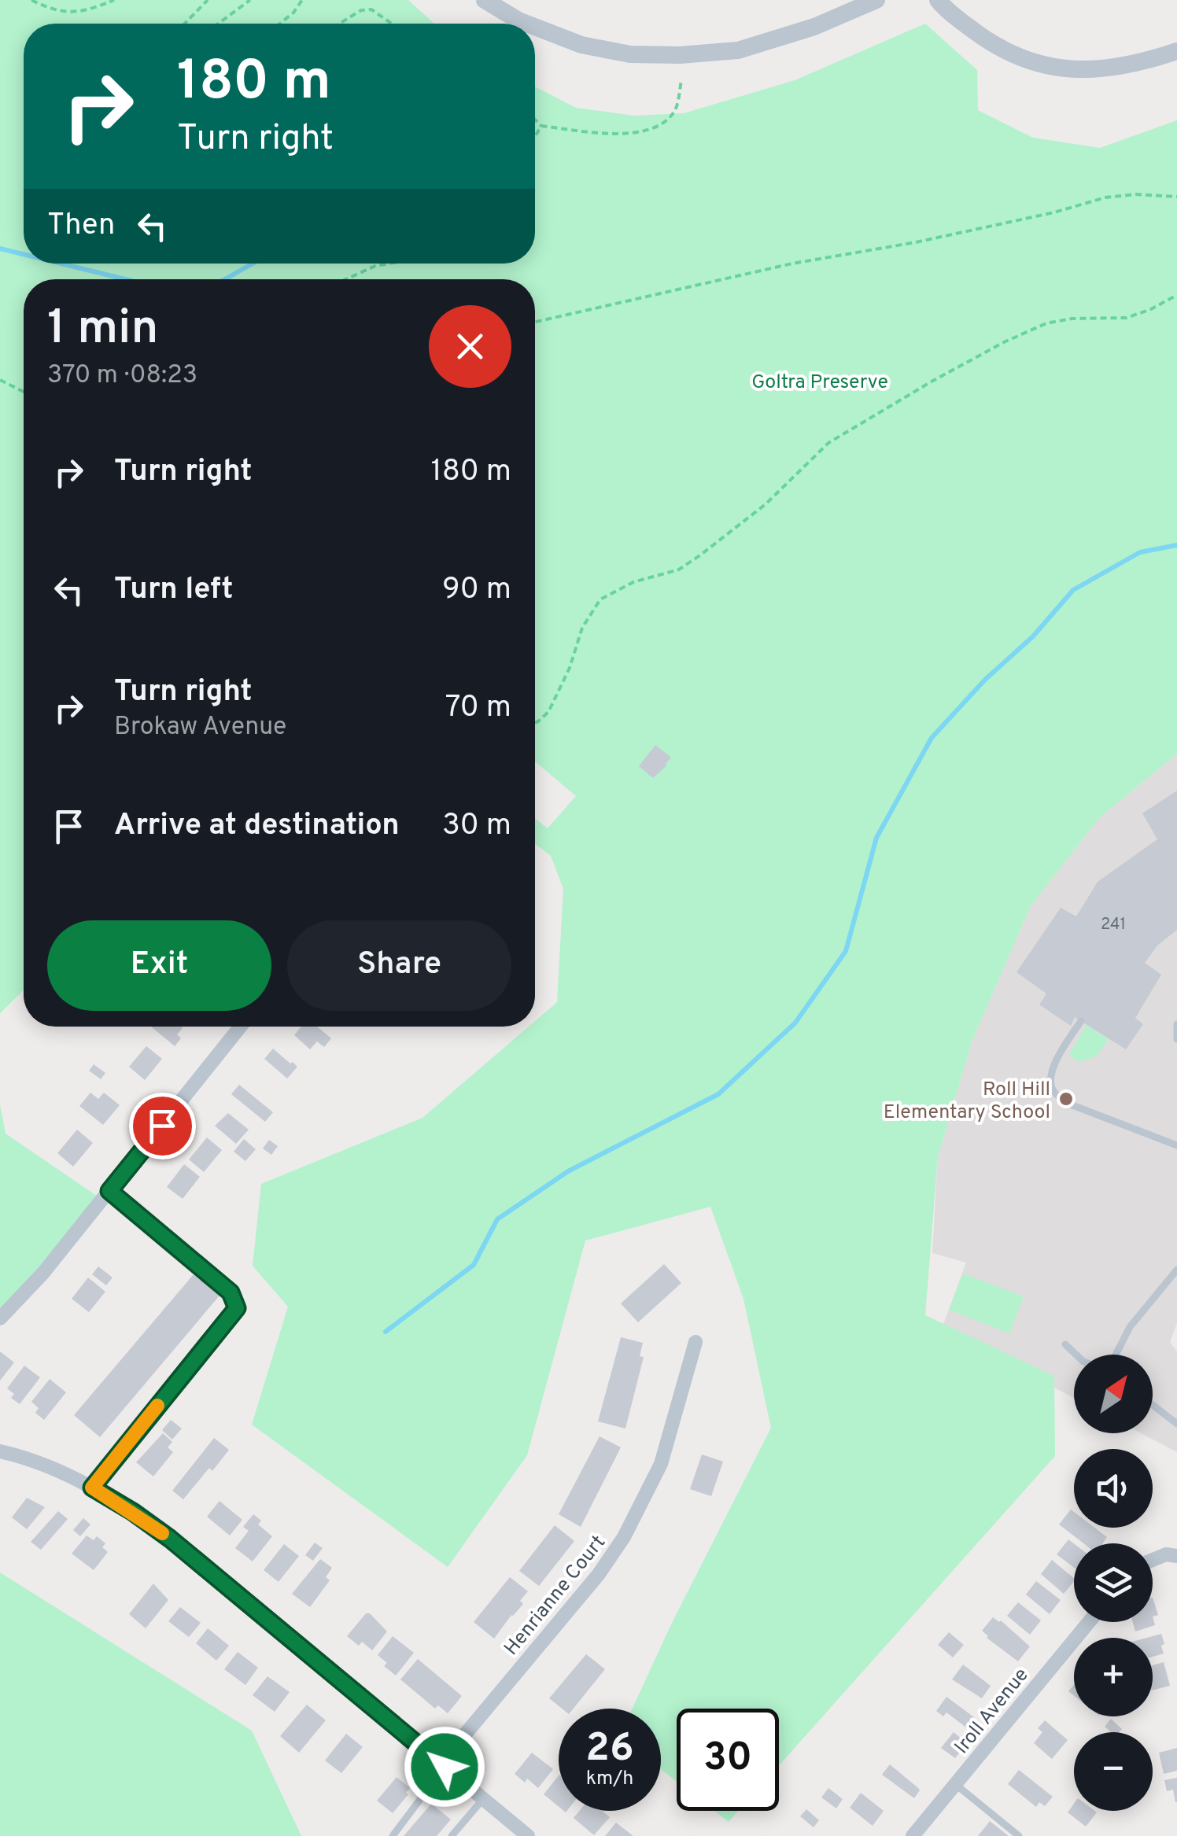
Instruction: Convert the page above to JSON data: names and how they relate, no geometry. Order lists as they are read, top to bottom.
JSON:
{
  "streets": {
    "street": ["Henrianne Court", "Iroll Avenue"]
  },
  "parks": ["Goltra Preserve"],
  "places": ["Roll Hill Elementary School"],
  "house_numbers": ["241"],
  "north": "top right",
  "page": {
    "turn": ["180 m", "Turn right"],
    "then": "Then",
    "heading": ["1 min", "370 m · 08:23"],
    "list": [
      {
        "name": "Turn right",
        "value": "180 m"
      },
      {
        "name": "Turn left",
        "value": "90 m"
      },
      {
        "name": "Turn right",
        "note": "Brokaw Avenue",
        "value": "70 m"
      },
      {
        "name": "Arrive at destination",
        "value": "30 m"
      }
    ],
    "buttons": ["Exit", "Share"],
    "map_buttons": ["+", "−"],
    "speed": "26 km/h",
    "limit": "30"
  }
}
